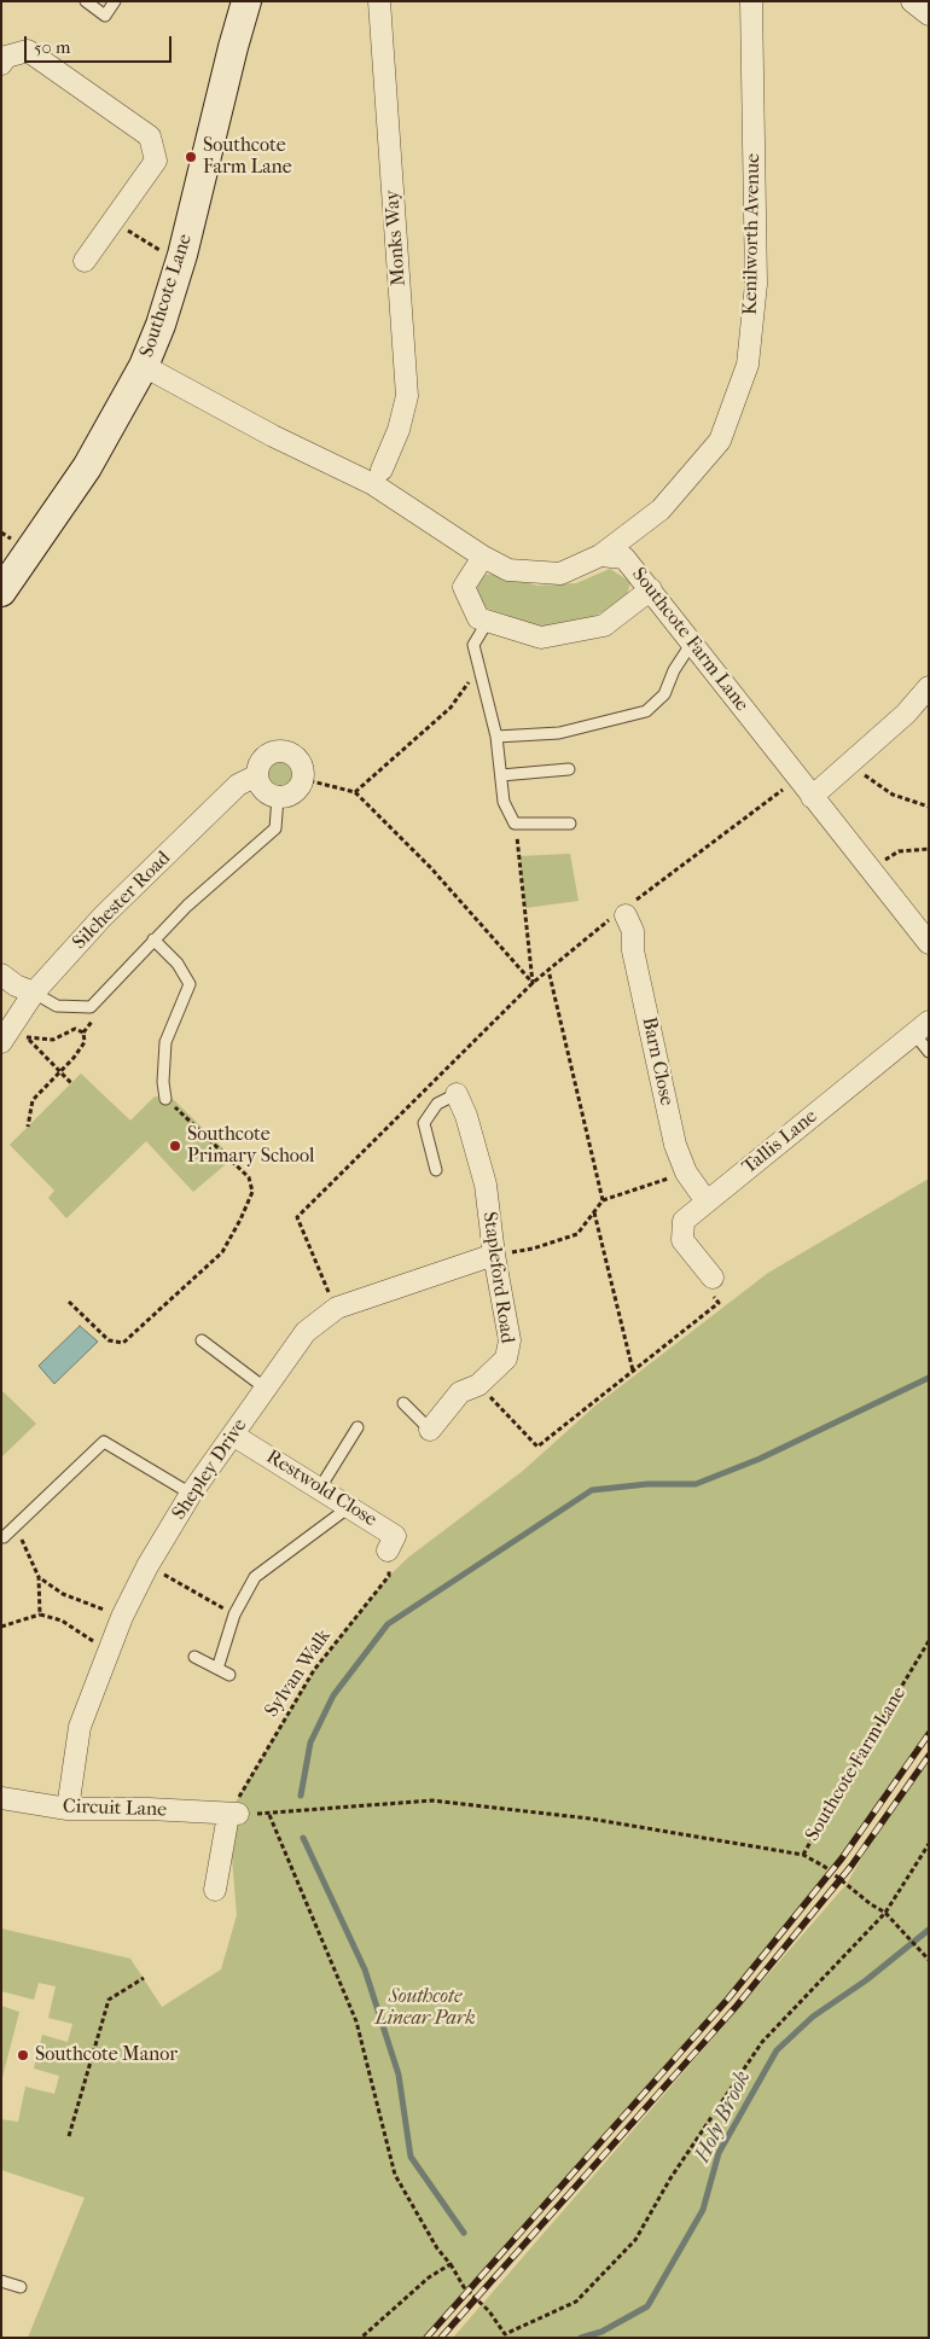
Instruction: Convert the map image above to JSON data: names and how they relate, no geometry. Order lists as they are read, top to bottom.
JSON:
{
  "streets": {
    "street": [
      "Kenilworth Avenue",
      "Monks Way",
      "Southcote Lane",
      "Southcote Farm Lane",
      "Silchester Road",
      "Barn Close",
      "Tallis Lane",
      "Stapleford Road",
      "Shepley Drive",
      "Restwold Close",
      "Circuit Lane"
    ],
    "path": ["Sylvan Walk"]
  },
  "crossings": [
    ["Kenilworth Avenue", "Southcote Farm Lane"],
    ["Barn Close", "Tallis Lane"],
    ["Stapleford Road", "Shepley Drive"],
    ["Shepley Drive", "Restwold Close"],
    ["Shepley Drive", "Circuit Lane"],
    ["Restwold Close", "Sylvan Walk"],
    ["Sylvan Walk", "Circuit Lane"]
  ],
  "water": ["Holy Brook"],
  "parks": ["Southcote Linear Park"],
  "places": ["Southcote Farm Lane", "Southcote Primary School", "Southcote Manor"],
  "scale_bar": "50 m"
}
